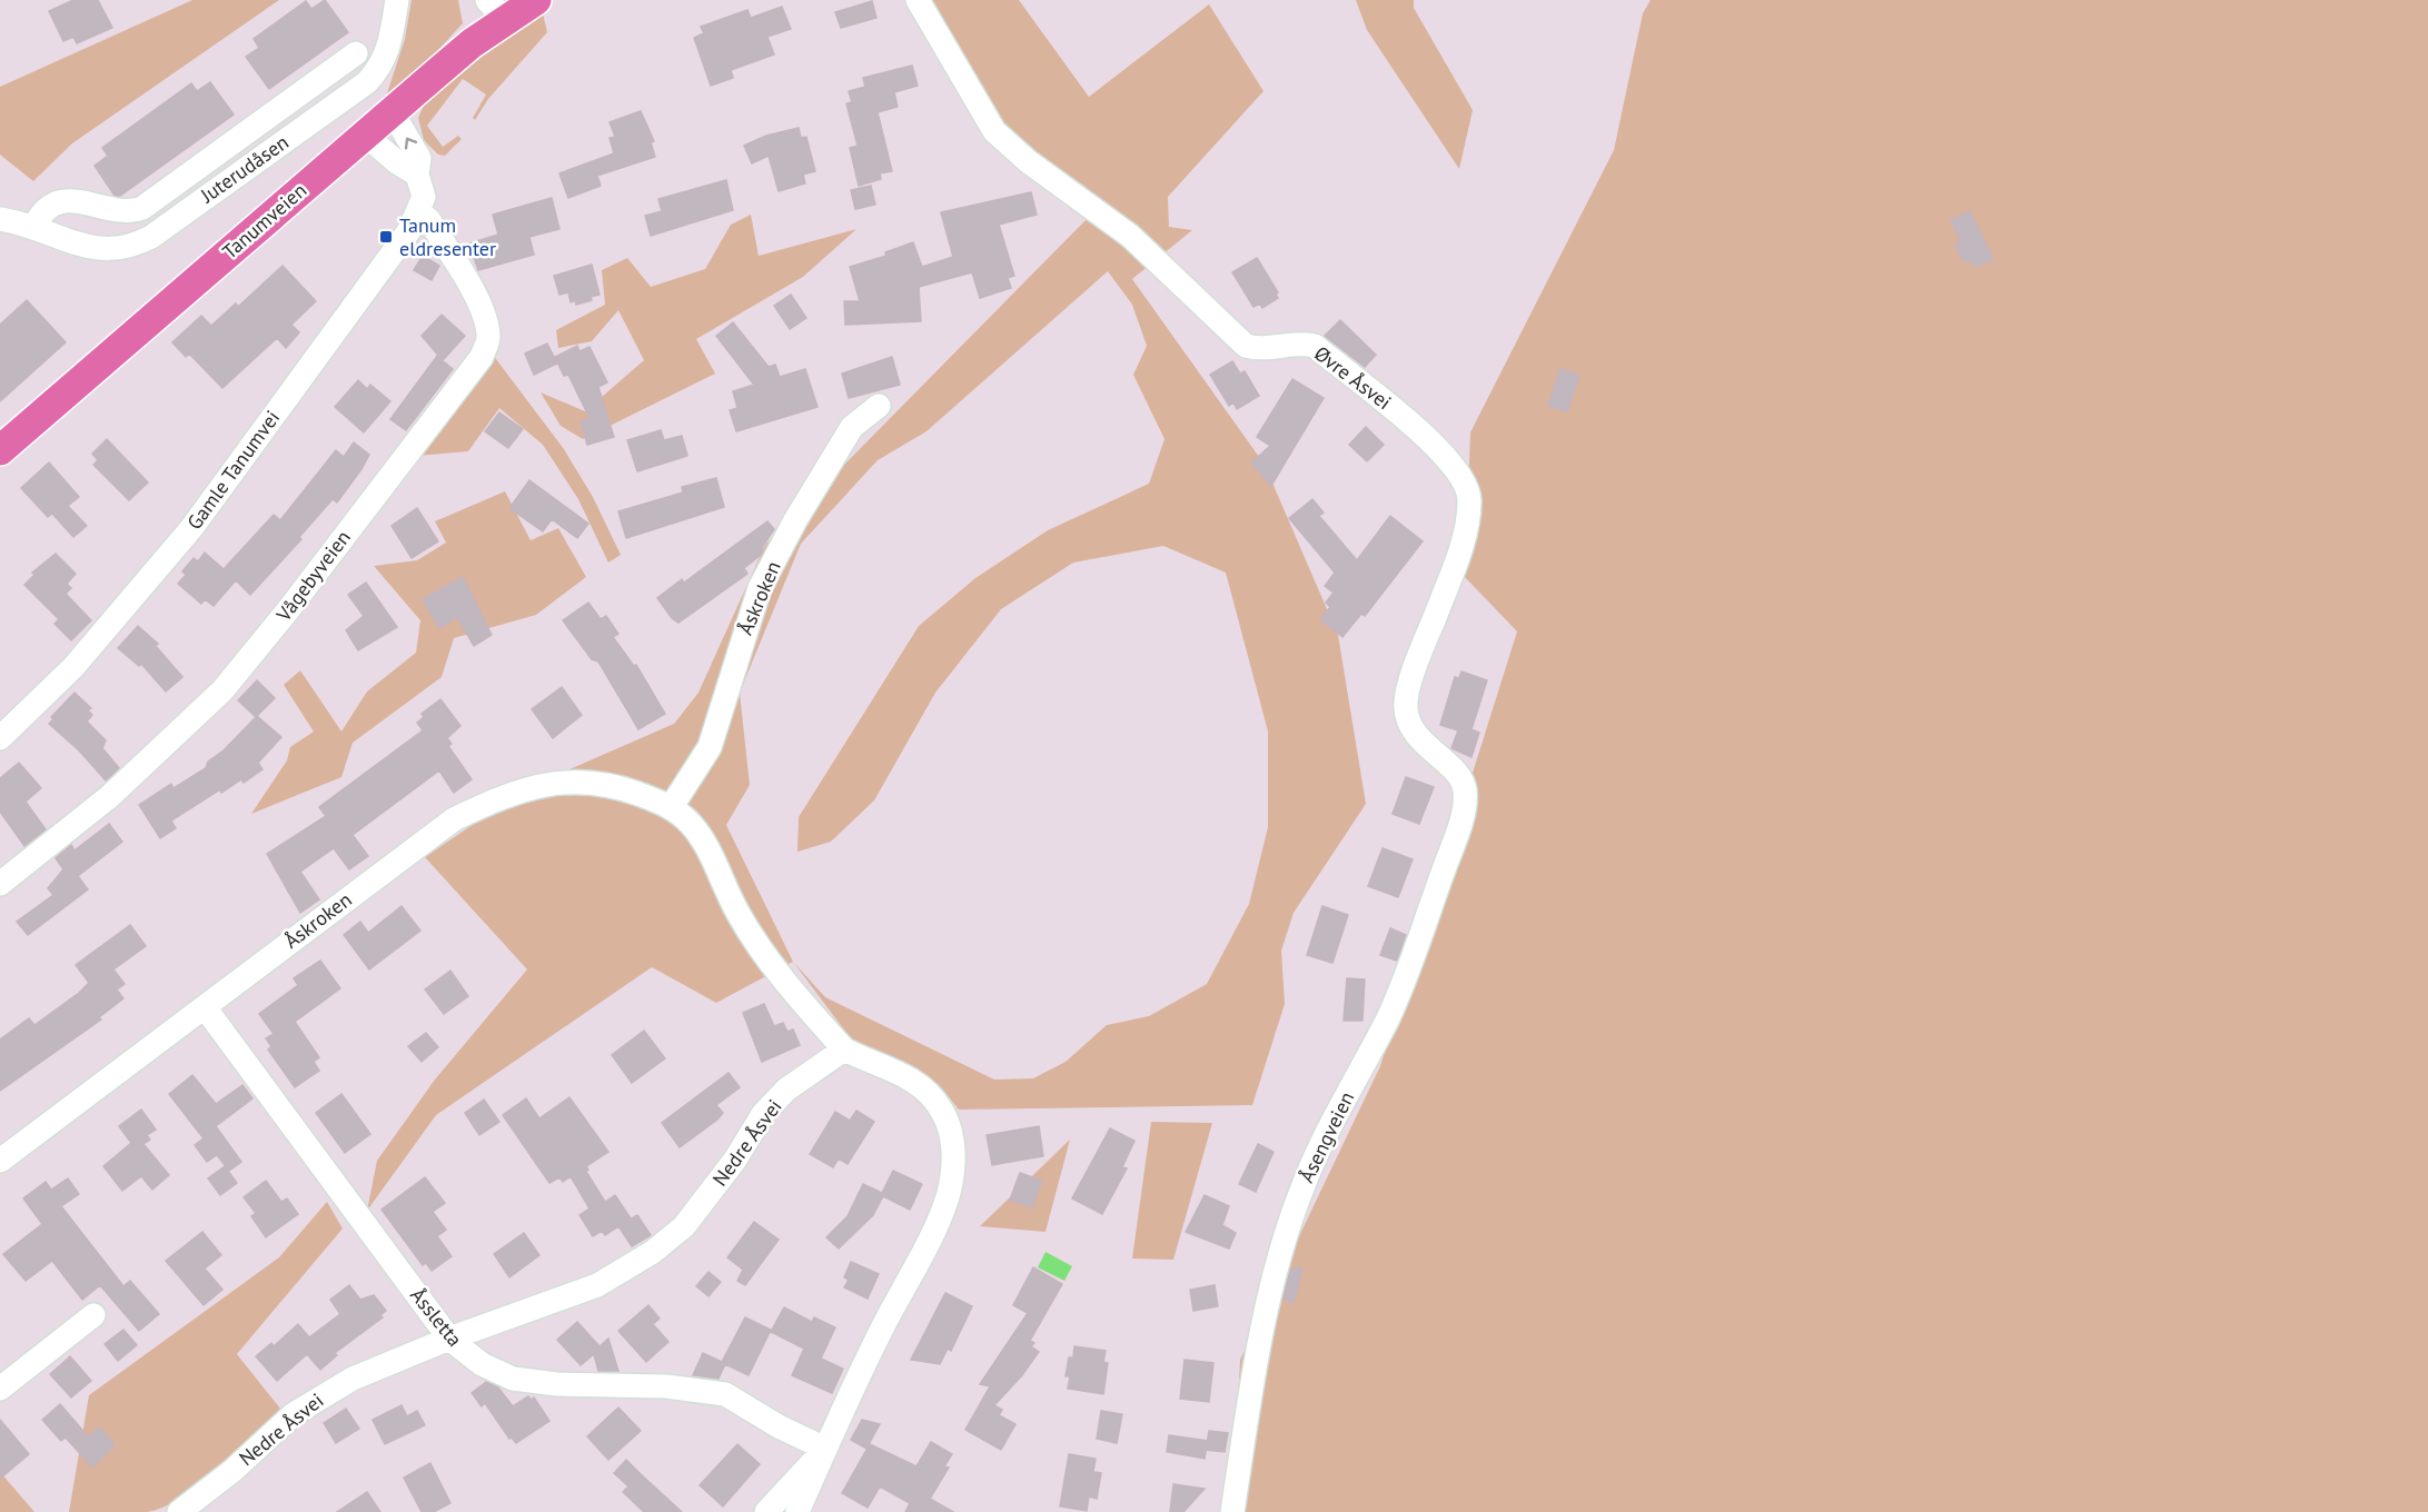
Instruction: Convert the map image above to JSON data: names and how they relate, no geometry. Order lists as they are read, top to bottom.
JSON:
{
  "streets": {
    "main road": ["Tanumveien"],
    "street": [
      "Juterudåsen",
      "Øvre Åsvei",
      "Gamle Tanumvei",
      "Vågebyveien",
      "Åskroken",
      "Åsengveien",
      "Nedre Åsvei",
      "Åssletta"
    ]
  },
  "crossings": [
    ["Øvre Åsvei", "Åsengveien"],
    ["Gamle Tanumvei", "Vågebyveien"],
    ["Åskroken", "Nedre Åsvei"],
    ["Åskroken", "Åssletta"],
    ["Nedre Åsvei", "Åssletta"]
  ],
  "places": {
    "transit": ["Tanum eldresenter"]
  }
}
